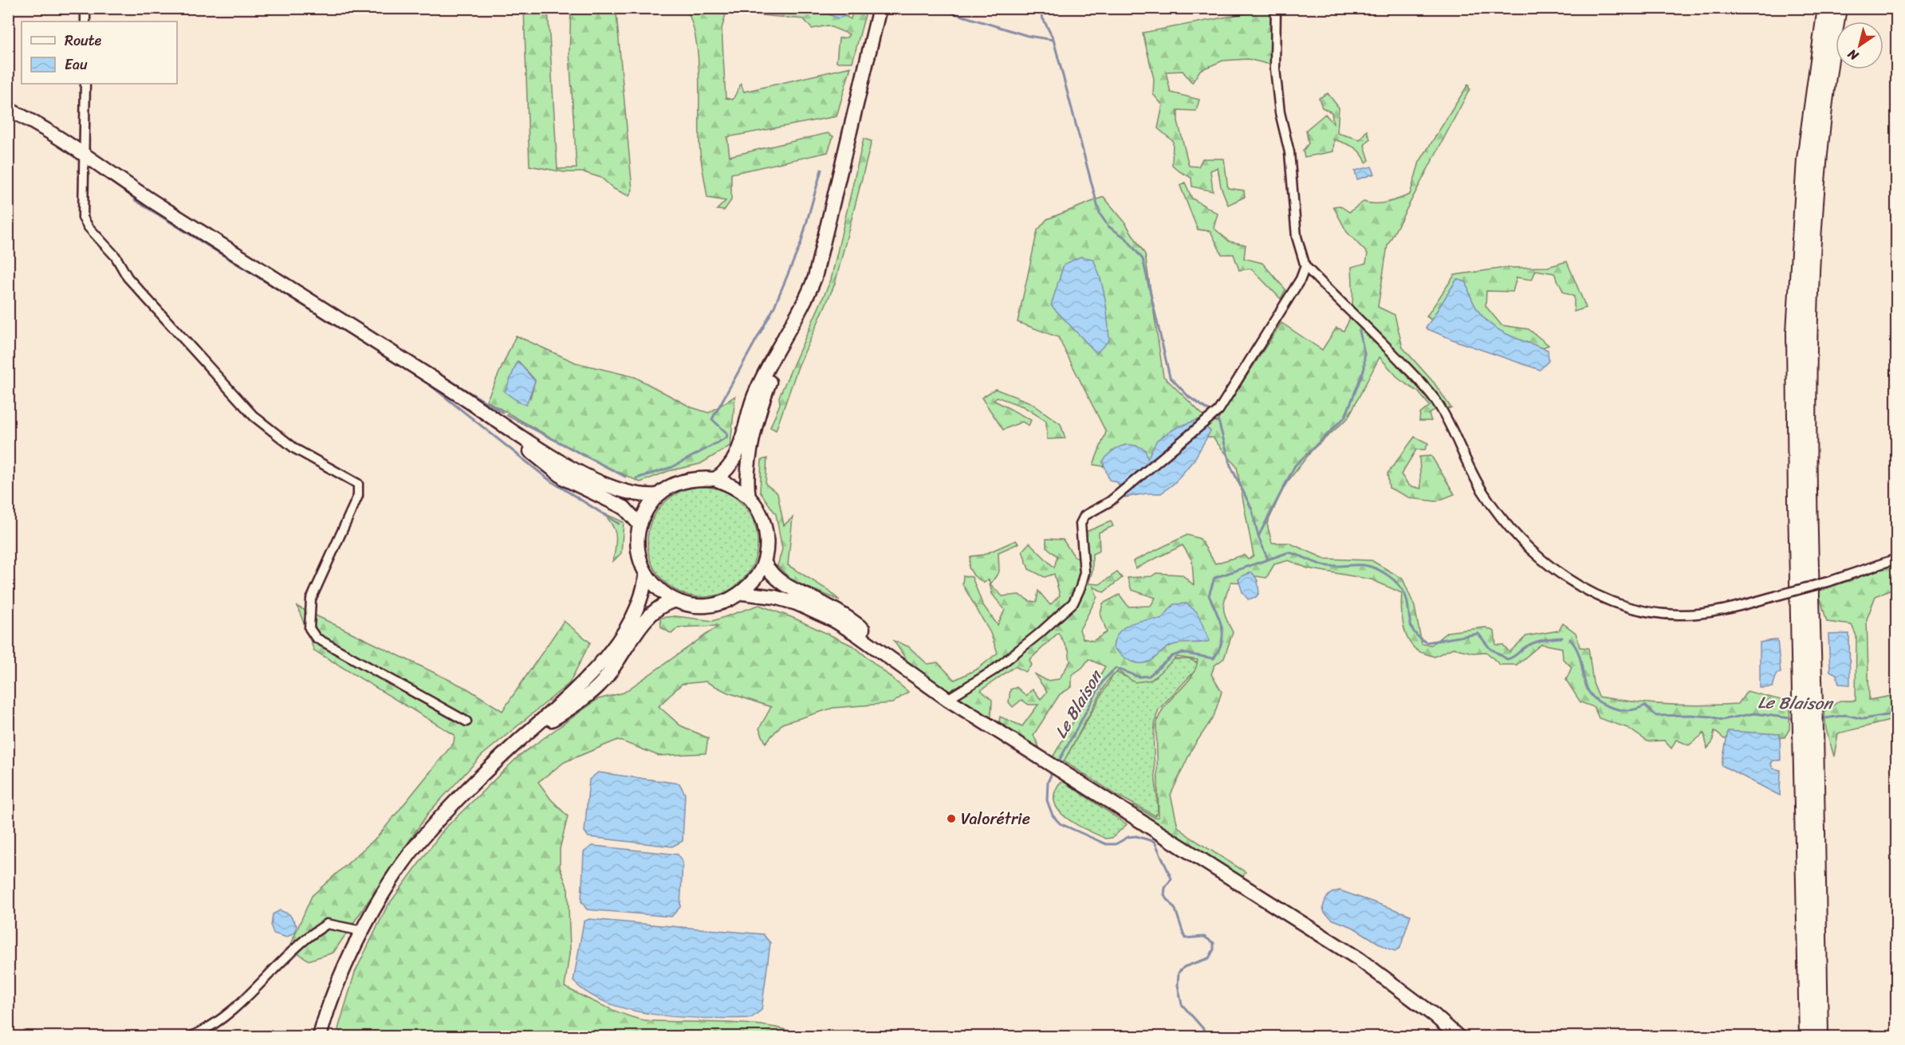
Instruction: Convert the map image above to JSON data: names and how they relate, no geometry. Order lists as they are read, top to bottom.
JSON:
{
  "water": ["Le Blaison"],
  "places": ["Valorétrie"],
  "legend": ["Route", "Eau"],
  "north": "bottom left"
}
